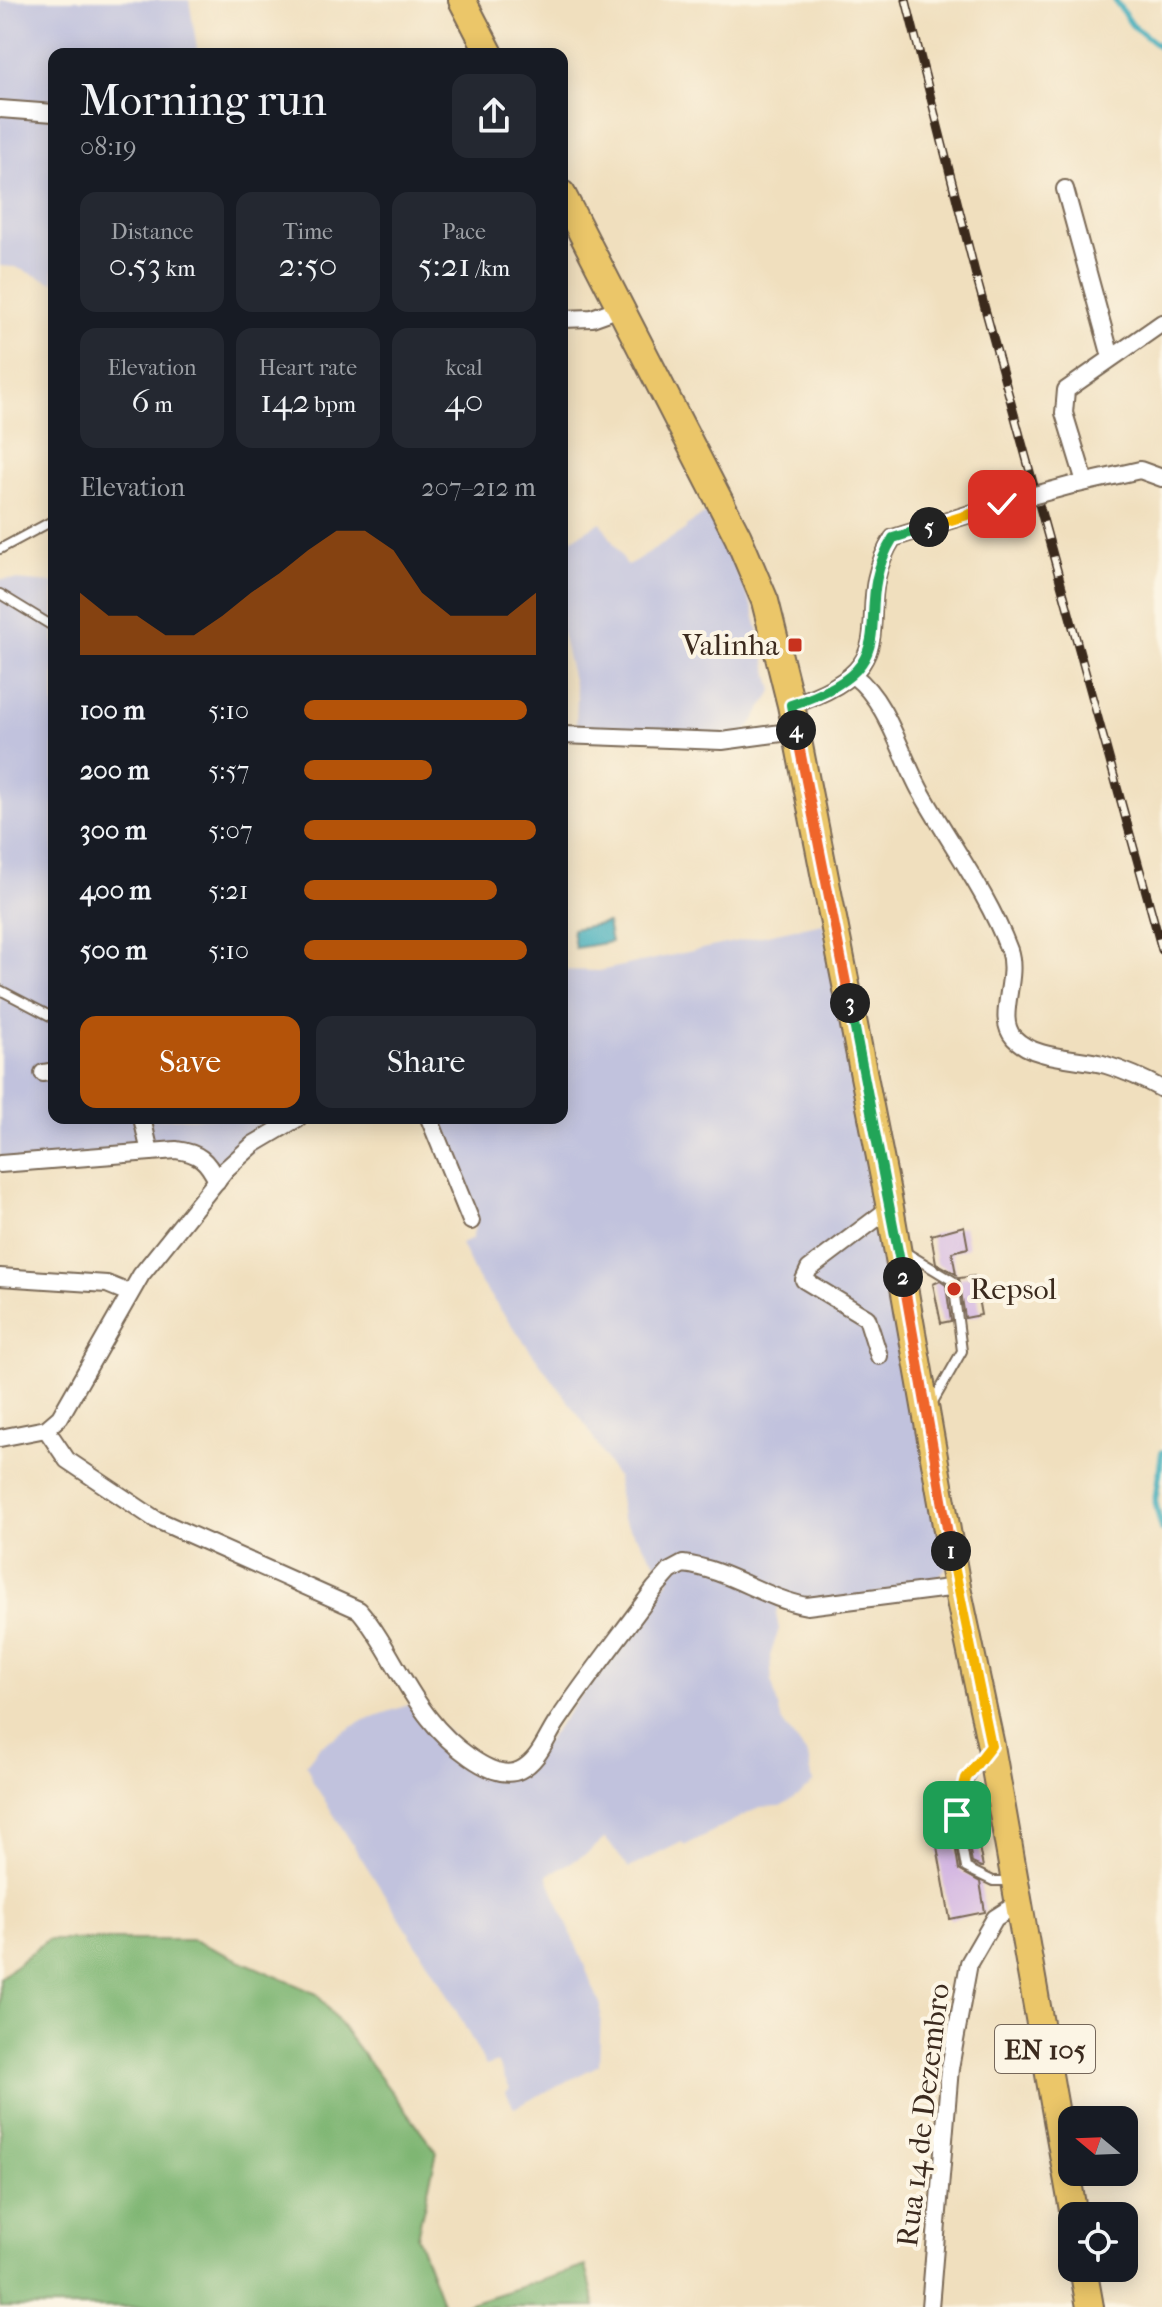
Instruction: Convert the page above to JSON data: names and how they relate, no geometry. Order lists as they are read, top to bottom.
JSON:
{
  "streets": {
    "main road": ["EN 105"],
    "street": ["Rua 14 de Dezembro"]
  },
  "crossings": [
    ["EN 105", "Rua 14 de Dezembro"]
  ],
  "places": {
    "transit": ["Valinha"],
    "other": ["Repsol"]
  },
  "north": "left",
  "page": {
    "heading": ["Morning run", "08:19"],
    "stats": [
      ["Distance", "0.53 km"],
      ["Time", "2:50"],
      ["Pace", "5:21 /km"],
      ["Elevation", "6 m"],
      ["Heart rate", "142 bpm"],
      ["kcal", "40"]
    ],
    "chart": ["Elevation", "207–212 m"],
    "pins": [
      "5",
      "4",
      "3",
      "2",
      "1"
    ],
    "list": [
      {
        "name": "100 m",
        "note": "5:10"
      },
      {
        "name": "200 m",
        "note": "5:57"
      },
      {
        "name": "300 m",
        "note": "5:07"
      },
      {
        "name": "400 m",
        "note": "5:21"
      },
      {
        "name": "500 m",
        "note": "5:10"
      }
    ],
    "buttons": ["Save", "Share"]
  }
}
